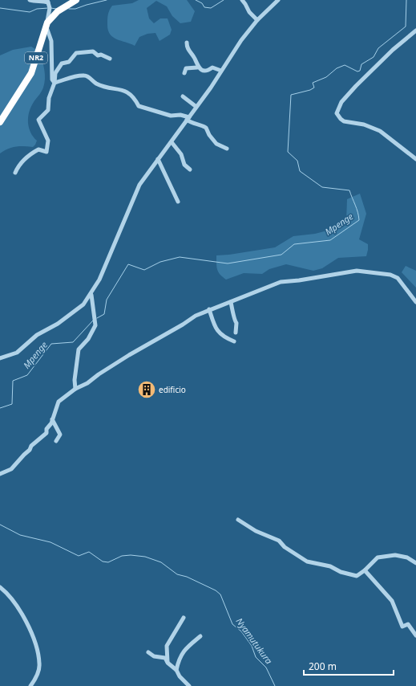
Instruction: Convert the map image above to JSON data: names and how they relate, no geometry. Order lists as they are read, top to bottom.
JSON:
{
  "streets": {
    "highway": ["NR2"]
  },
  "water": ["Mpenge", "Nyamutukura"],
  "places": {
    "building": ["edificio"]
  },
  "scale_bar": "200 m"
}
